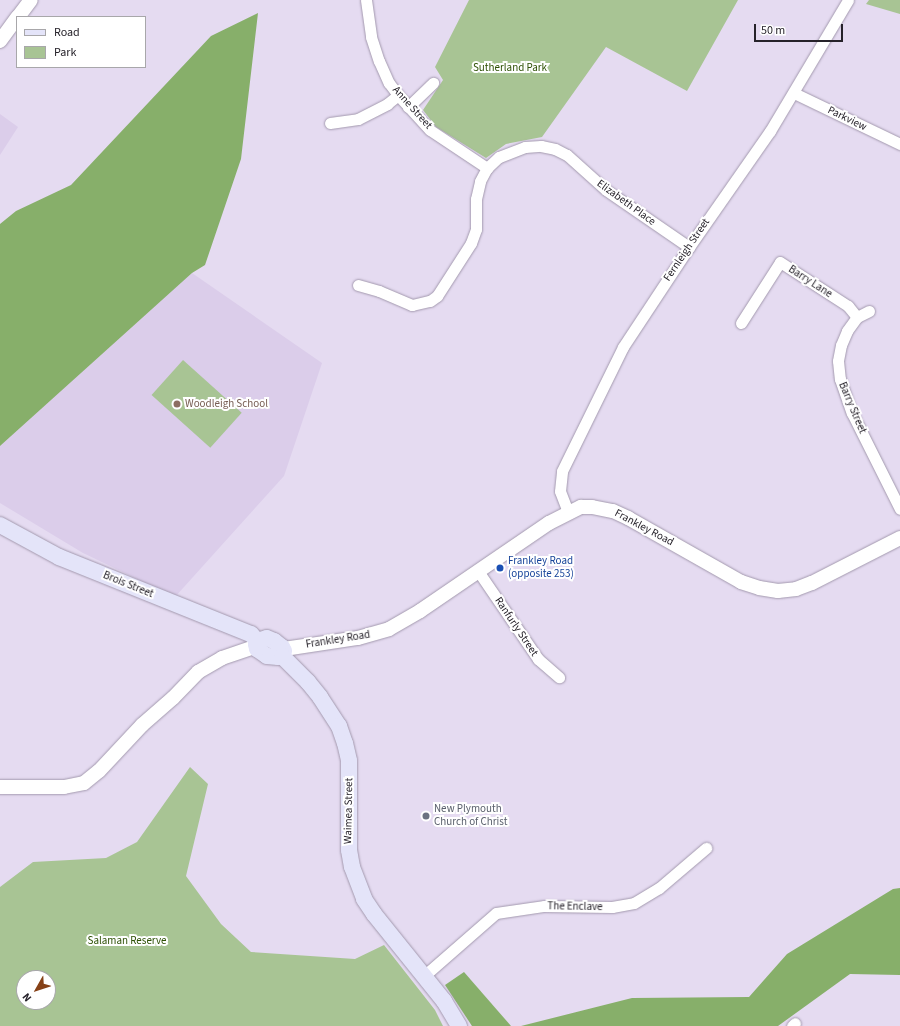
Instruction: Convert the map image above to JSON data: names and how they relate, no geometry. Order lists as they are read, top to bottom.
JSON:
{
  "streets": {
    "main road": ["Brois Street", "Waimea Street"],
    "street": [
      "Anne Street",
      "Parkview",
      "Elizabeth Place",
      "Fernleigh Street",
      "Barry Lane",
      "Barry Street",
      "Frankley Road",
      "Ranfurly Street",
      "The Enclave"
    ]
  },
  "crossings": [
    ["Anne Street", "Elizabeth Place"],
    ["Parkview", "Fernleigh Street"],
    ["Elizabeth Place", "Fernleigh Street"],
    ["Fernleigh Street", "Frankley Road"],
    ["Barry Lane", "Barry Street"],
    ["Frankley Road", "Brois Street"],
    ["Frankley Road", "Ranfurly Street"],
    ["Frankley Road", "Waimea Street"],
    ["Brois Street", "Waimea Street"],
    ["Waimea Street", "The Enclave"]
  ],
  "parks": ["Sutherland Park", "Salaman Reserve"],
  "places": ["Woodleigh School", "Frankley Road (opposite 253)", "New Plymouth Church of Christ"],
  "legend": ["Road", "Park"],
  "scale_bar": "50 m",
  "north": "bottom left"
}
